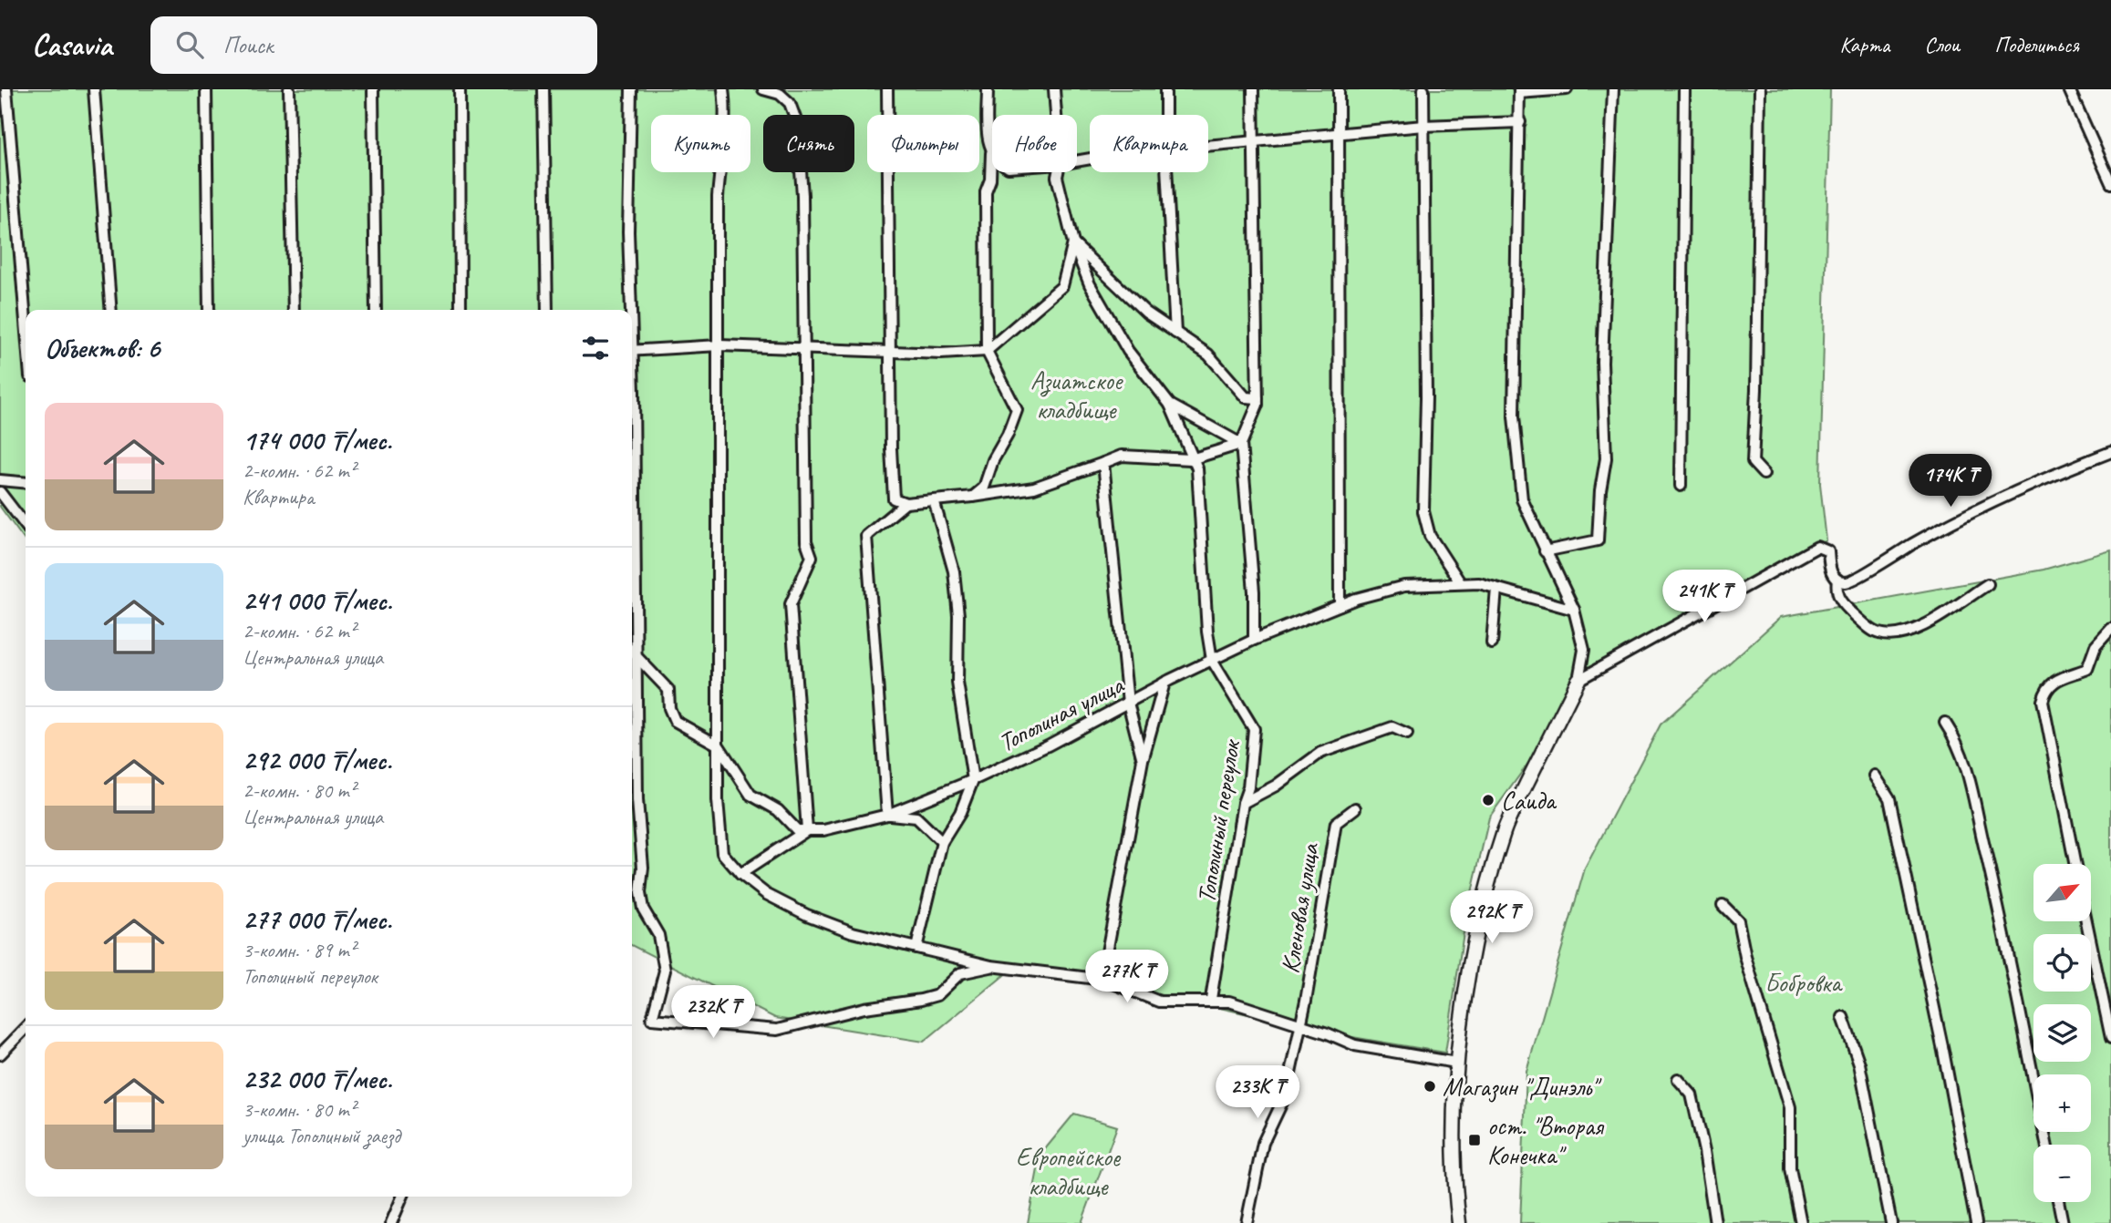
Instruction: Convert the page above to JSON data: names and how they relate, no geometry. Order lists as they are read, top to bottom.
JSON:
{
  "streets": {
    "street": ["Тополиная улица", "Тополиный переулок", "Кленовая улица"]
  },
  "crossings": [
    ["Тополиная улица", "Тополиный переулок"]
  ],
  "parks": ["Азиатское кладбище", "Бобровка", "Европейское кладбище"],
  "places": {
    "other": ["Саида", "Магазин \"Динэль\""],
    "transit": ["ост. \"Вторая Конечка\""]
  },
  "north": "top right",
  "page": {
    "header": "Casavia",
    "search": "Поиск",
    "nav": ["Карта", "Слои", "Поделиться"],
    "chip": [
      "Купить",
      "Снять",
      "Фильтры",
      "Новое",
      "Квартира"
    ],
    "heading": "Объектов: 6",
    "list": [
      {
        "name": "174 000 ₸/мес.",
        "note": "2-комн. · 62 m² · Квартира"
      },
      {
        "name": "241 000 ₸/мес.",
        "note": "2-комн. · 62 m² · Центральная улица"
      },
      {
        "name": "292 000 ₸/мес.",
        "note": "2-комн. · 80 m² · Центральная улица"
      },
      {
        "name": "277 000 ₸/мес.",
        "note": "3-комн. · 89 m² · Тополиный переулок"
      },
      {
        "name": "232 000 ₸/мес.",
        "note": "3-комн. · 80 m² · улица Тополиный заезд"
      }
    ],
    "price": [
      "174K ₸",
      "241K ₸",
      "292K ₸",
      "277K ₸",
      "232K ₸",
      "233K ₸"
    ],
    "map_buttons": ["+", "−"]
  }
}
